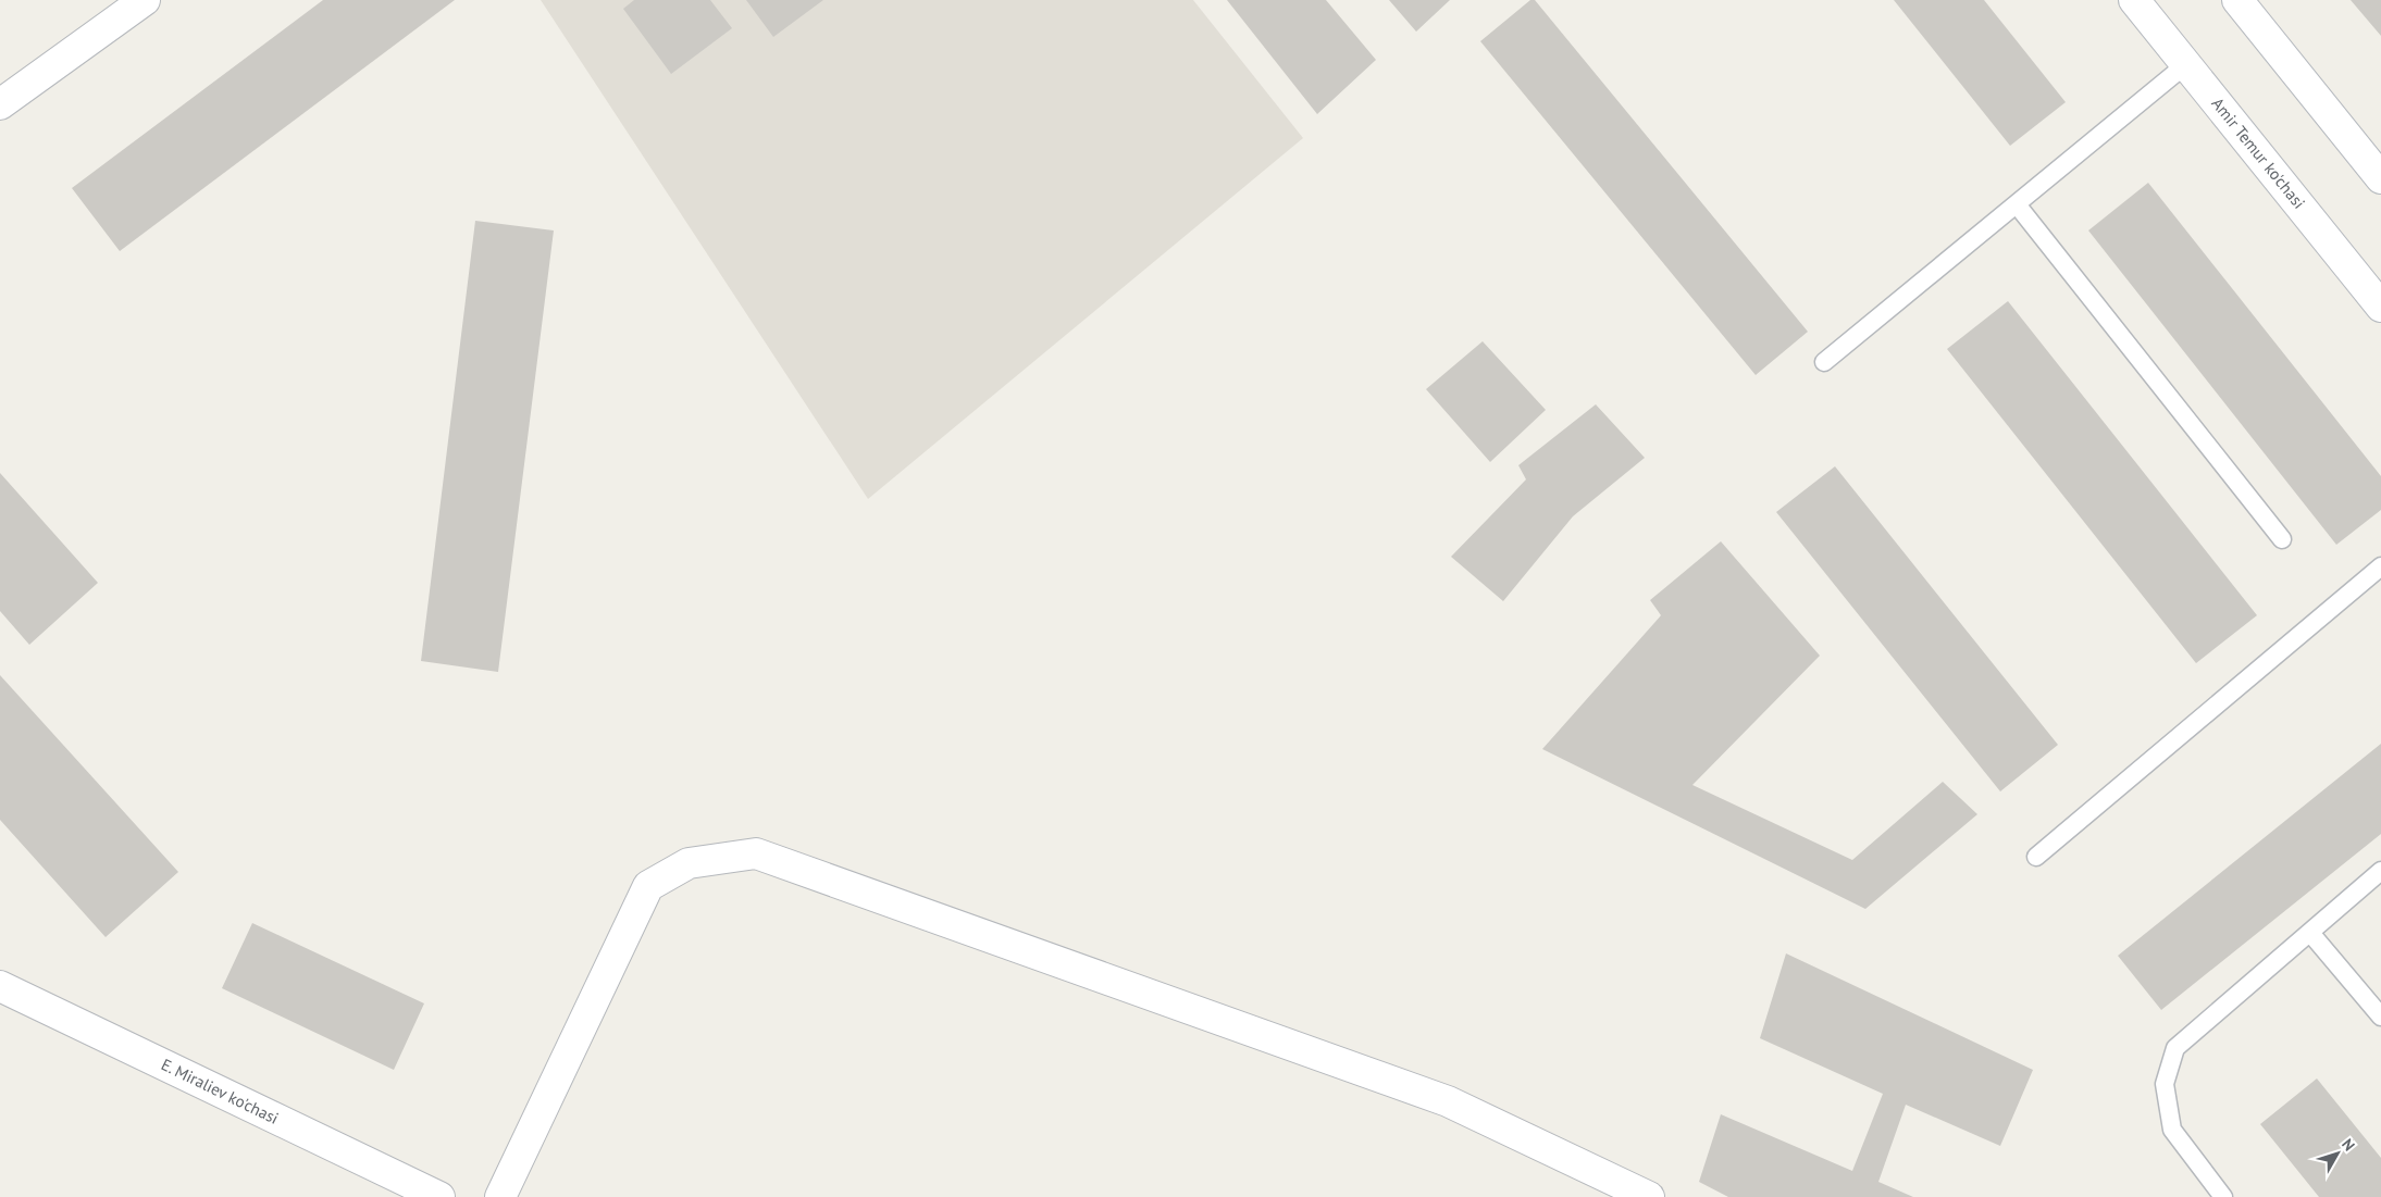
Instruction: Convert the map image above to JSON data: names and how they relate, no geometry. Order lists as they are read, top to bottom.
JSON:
{
  "streets": {
    "street": ["Amir Temur ko'chasi", "E. Miraliev ko'chasi"]
  },
  "north": "top right"
}
